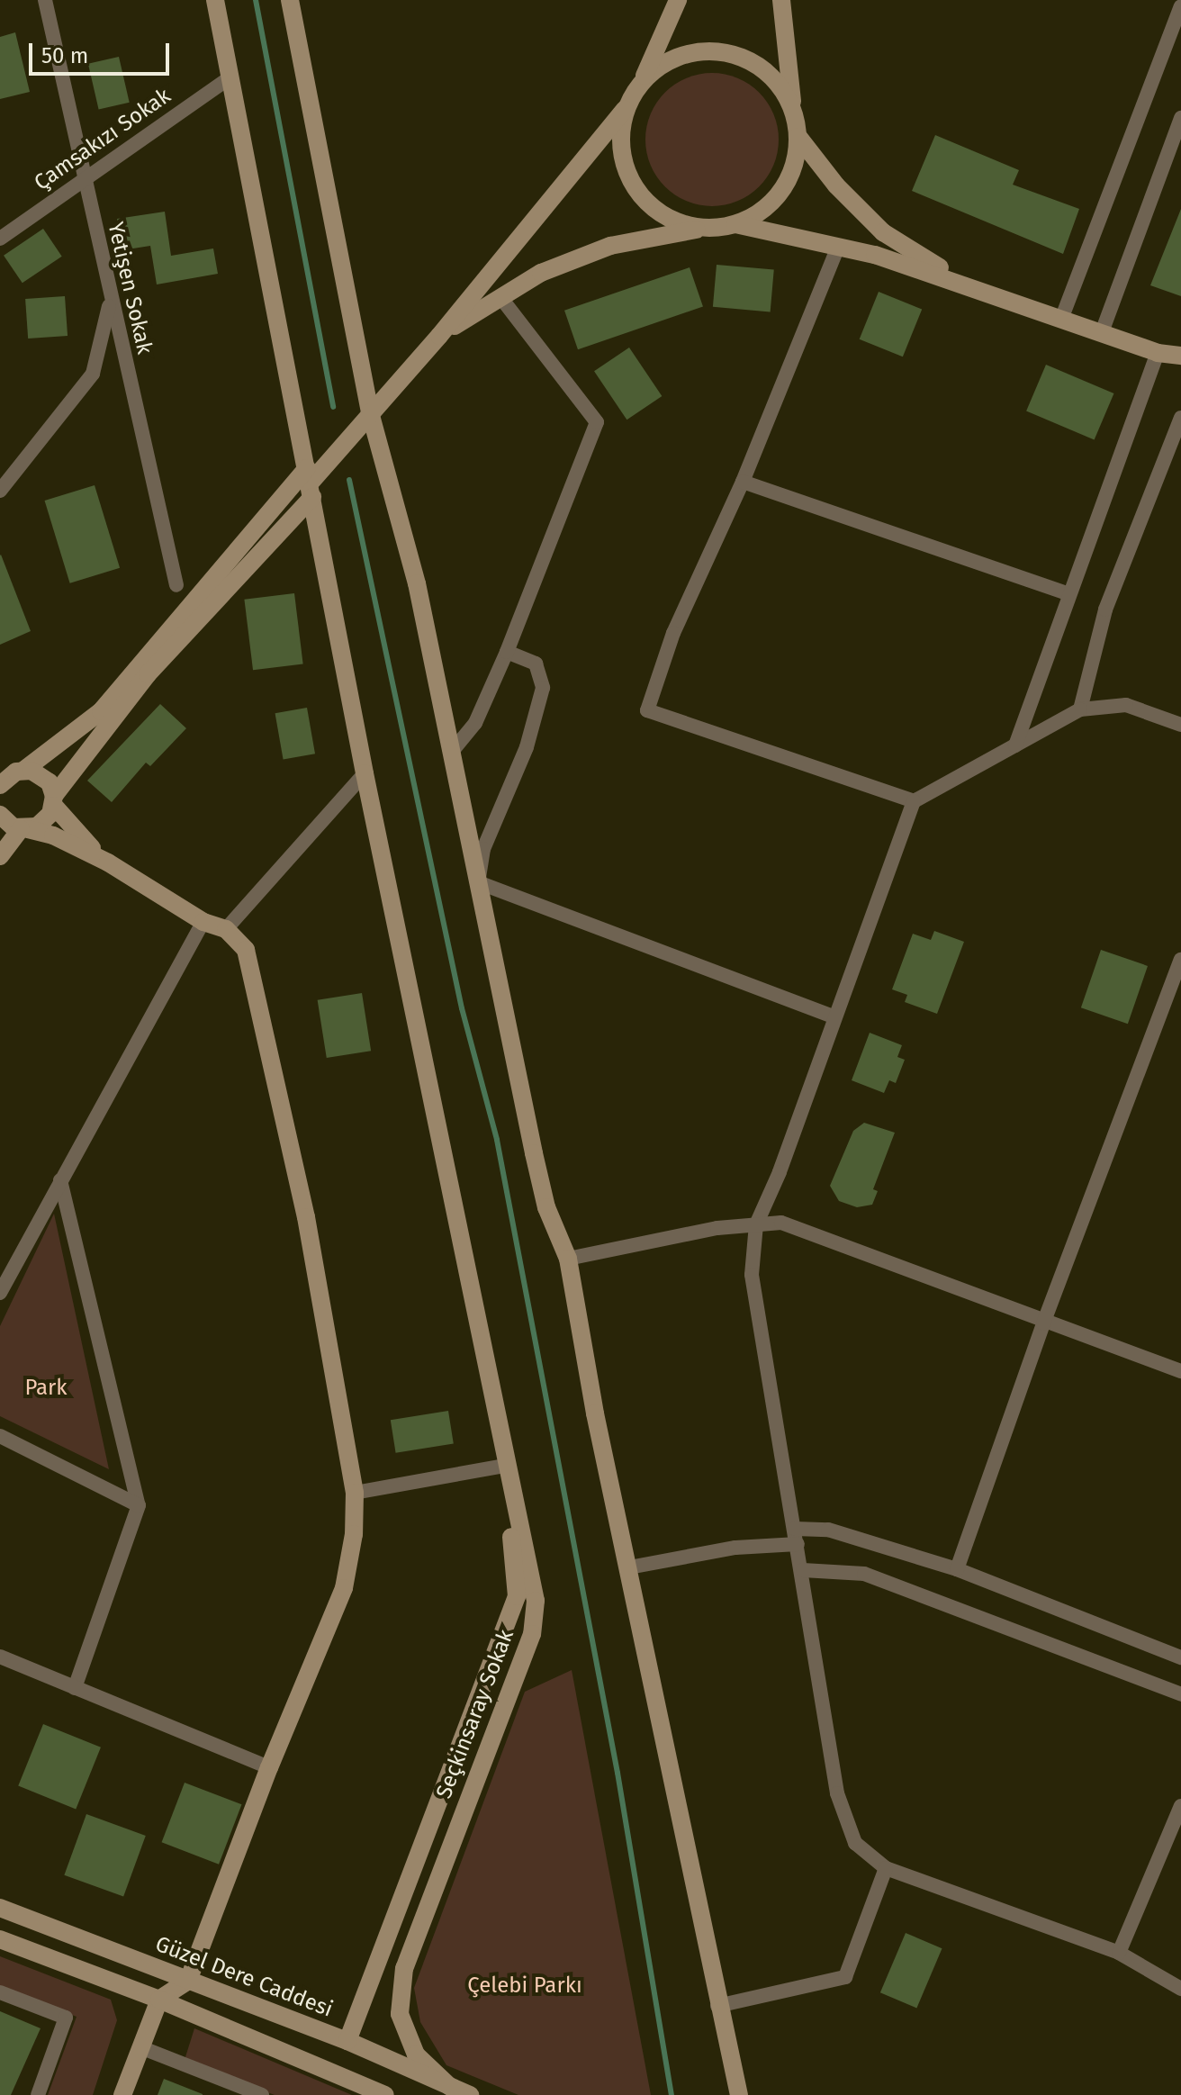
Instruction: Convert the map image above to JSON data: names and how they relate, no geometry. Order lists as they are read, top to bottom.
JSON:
{
  "streets": {
    "street": [
      "Çamsakızı Sokak",
      "Yetişen Sokak",
      "Seçkinsaray Sokak",
      "Güzel Dere Caddesi"
    ]
  },
  "crossings": [
    ["Çamsakızı Sokak", "Yetişen Sokak"],
    ["Seçkinsaray Sokak", "Güzel Dere Caddesi"]
  ],
  "parks": ["Park", "Çelebi Parkı"],
  "scale_bar": "50 m"
}
